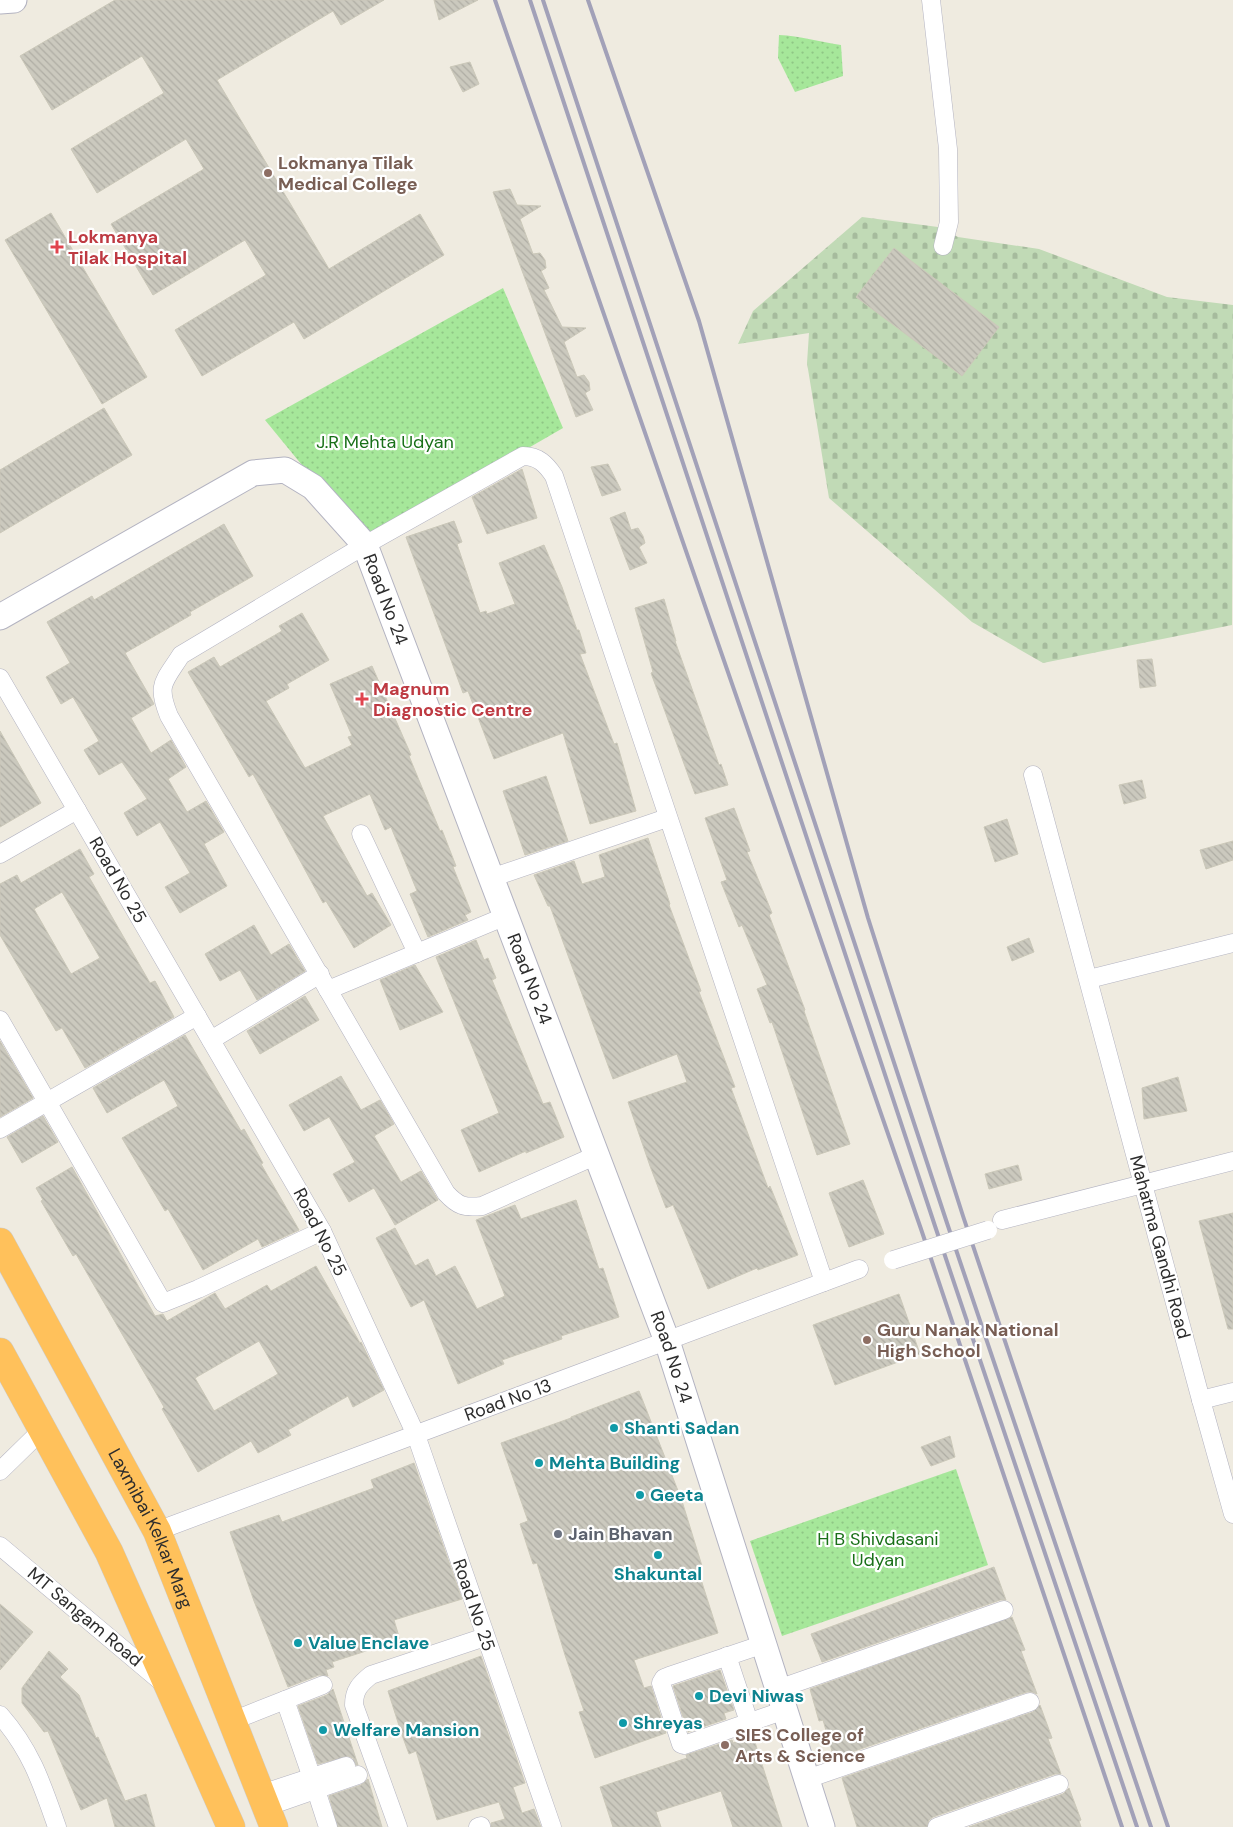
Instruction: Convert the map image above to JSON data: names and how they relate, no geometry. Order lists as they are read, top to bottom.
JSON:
{
  "streets": {
    "highway": ["Laxmibai Kelkar Marg"],
    "street": [
      "Road No 24",
      "Road No 25",
      "Mahatma Gandhi Road",
      "Road No 13",
      "MT Sangam Road"
    ]
  },
  "crossings": [
    ["Road No 24", "Road No 13"],
    ["Road No 25", "Road No 13"],
    ["Road No 13", "Laxmibai Kelkar Marg"]
  ],
  "parks": ["J.R Mehta Udyan", "H B Shivdasani Udyan"],
  "places": {
    "other": [
      "Lokmanya Tilak Medical College",
      "Guru Nanak National High School",
      "Shanti Sadan",
      "Mehta Building",
      "Geeta",
      "Jain Bhavan",
      "Shakuntal",
      "Value Enclave",
      "Devi Niwas",
      "Shreyas",
      "Welfare Mansion",
      "SIES College of Arts & Science"
    ],
    "health": ["Lokmanya Tilak Hospital", "Magnum Diagnostic Centre"]
  }
}
